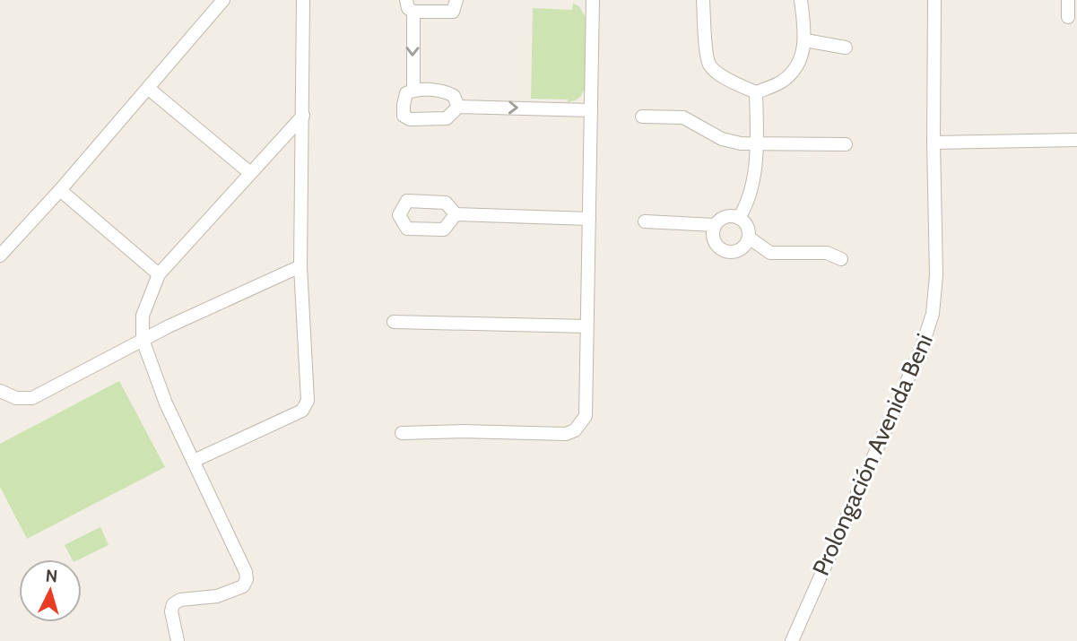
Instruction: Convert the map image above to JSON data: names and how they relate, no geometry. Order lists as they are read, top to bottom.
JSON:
{
  "streets": {
    "street": ["Prolongación Avenida Beni"]
  },
  "north": "top"
}
